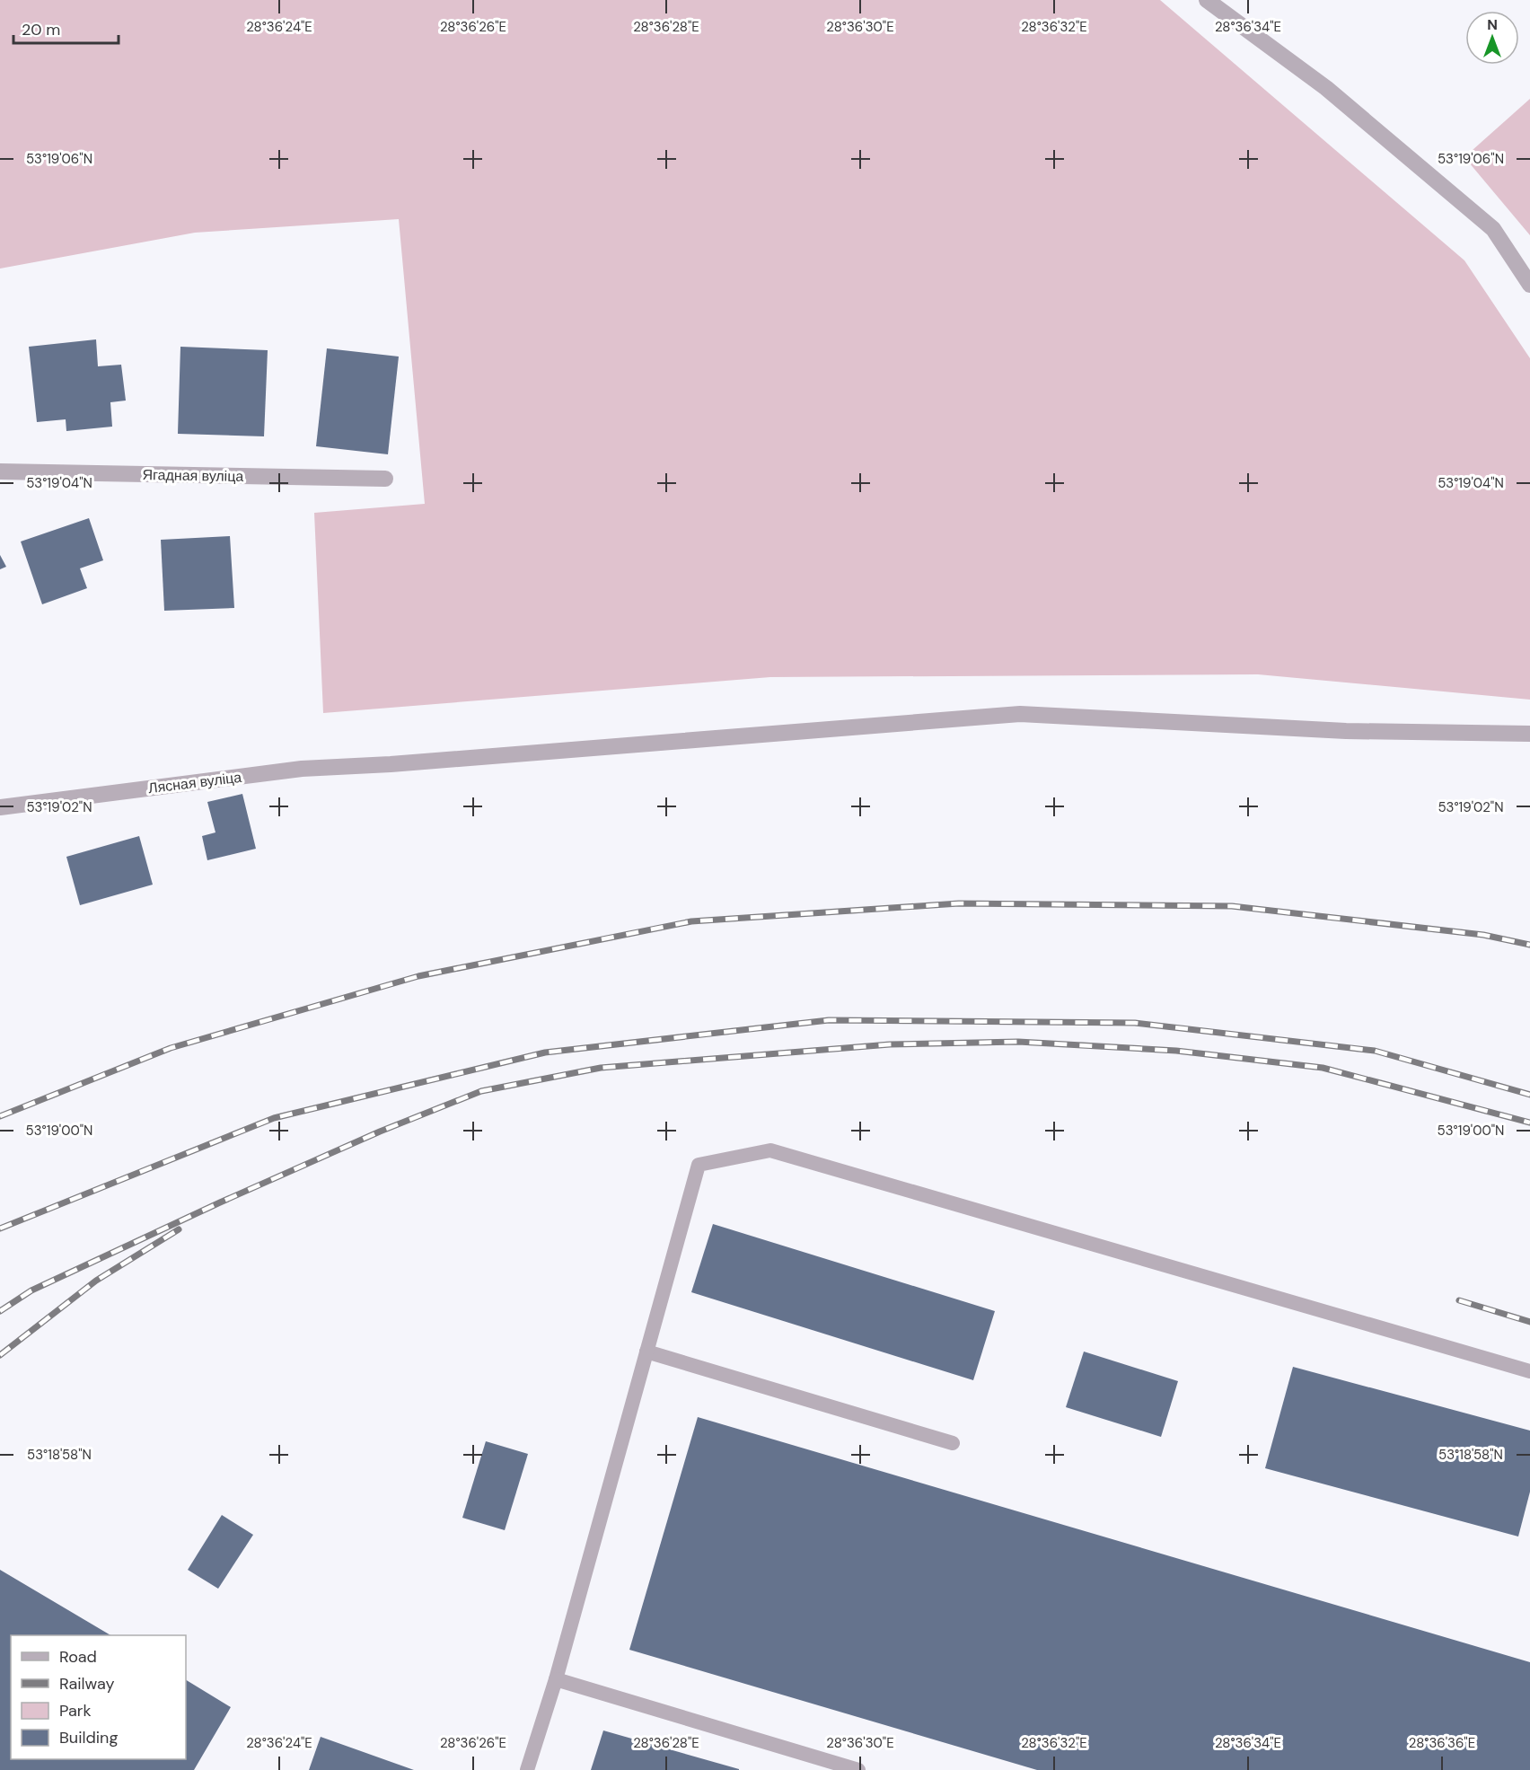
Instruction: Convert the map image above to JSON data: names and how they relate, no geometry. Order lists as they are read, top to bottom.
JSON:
{
  "streets": {
    "street": ["Ягадная вуліца", "Лясная вуліца"]
  },
  "legend": [
    "Road",
    "Railway",
    "Park",
    "Building"
  ],
  "scale_bar": "20 m",
  "north": "top",
  "coordinates": [
    "28°36'24\"E",
    "28°36'26\"E",
    "28°36'28\"E",
    "28°36'30\"E",
    "28°36'32\"E",
    "28°36'34\"E",
    "53°19'06\"N",
    "53°19'04\"N",
    "53°19'02\"N",
    "53°19'00\"N",
    "53°18'58\"N",
    "28°36'36\"E"
  ]
}
